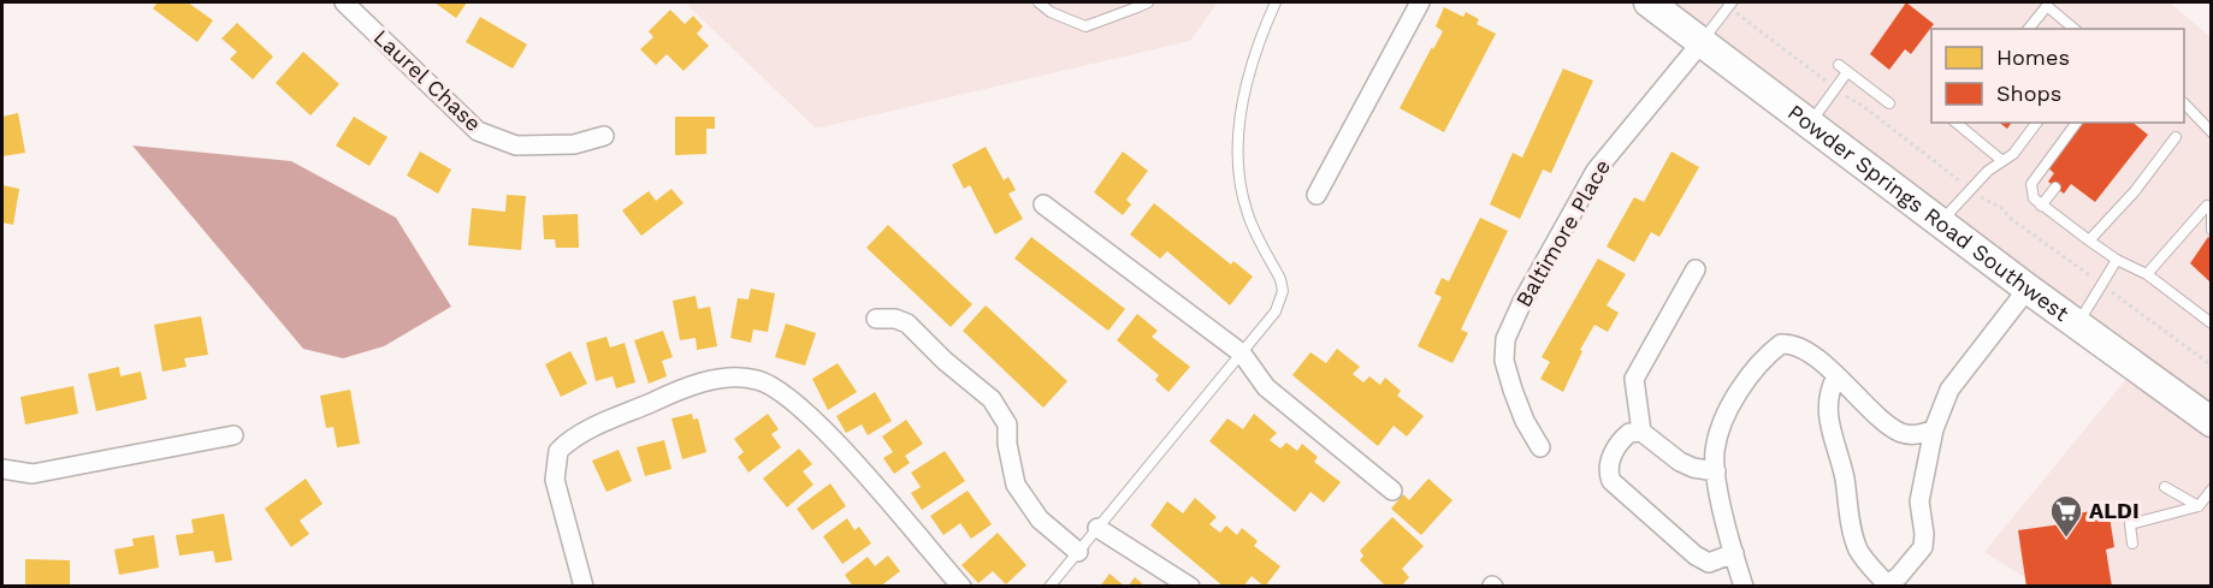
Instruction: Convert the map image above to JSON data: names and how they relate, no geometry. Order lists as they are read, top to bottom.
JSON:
{
  "streets": {
    "main road": ["Powder Springs Road Southwest"],
    "street": ["Laurel Chase", "Baltimore Place"]
  },
  "crossings": [
    ["Powder Springs Road Southwest", "Baltimore Place"]
  ],
  "places": {
    "supermarket": ["ALDI"]
  },
  "legend": ["Homes", "Shops"]
}
